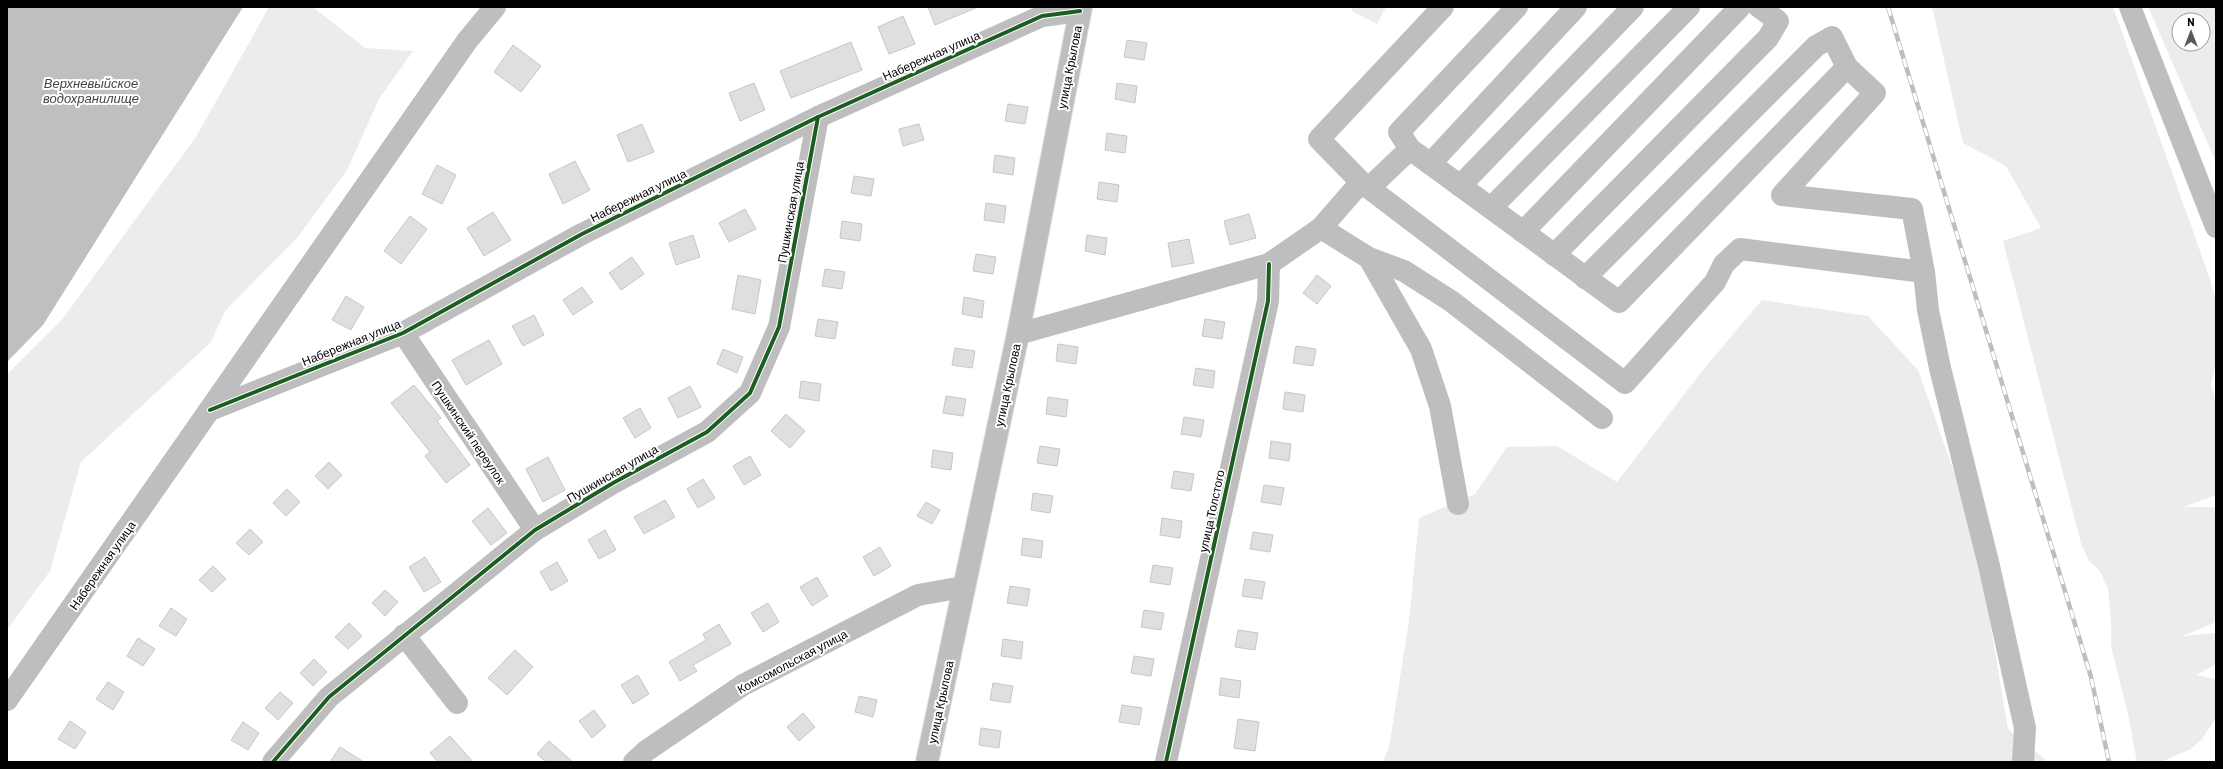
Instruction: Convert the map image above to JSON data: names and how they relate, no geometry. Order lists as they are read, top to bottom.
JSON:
{
  "streets": {
    "street": [
      "Набережная улица",
      "улица Крылова",
      "Пушкинская улица",
      "Пушкинский переулок",
      "улица Толстого",
      "Комсомольская улица"
    ]
  },
  "crossings": [
    ["Набережная улица", "улица Крылова"],
    ["Набережная улица", "Пушкинская улица"],
    ["Набережная улица", "Пушкинский переулок"],
    ["улица Крылова", "Комсомольская улица"],
    ["Пушкинская улица", "Пушкинский переулок"]
  ],
  "water": ["Верхневыйское водохранилище"],
  "north": "top"
}
